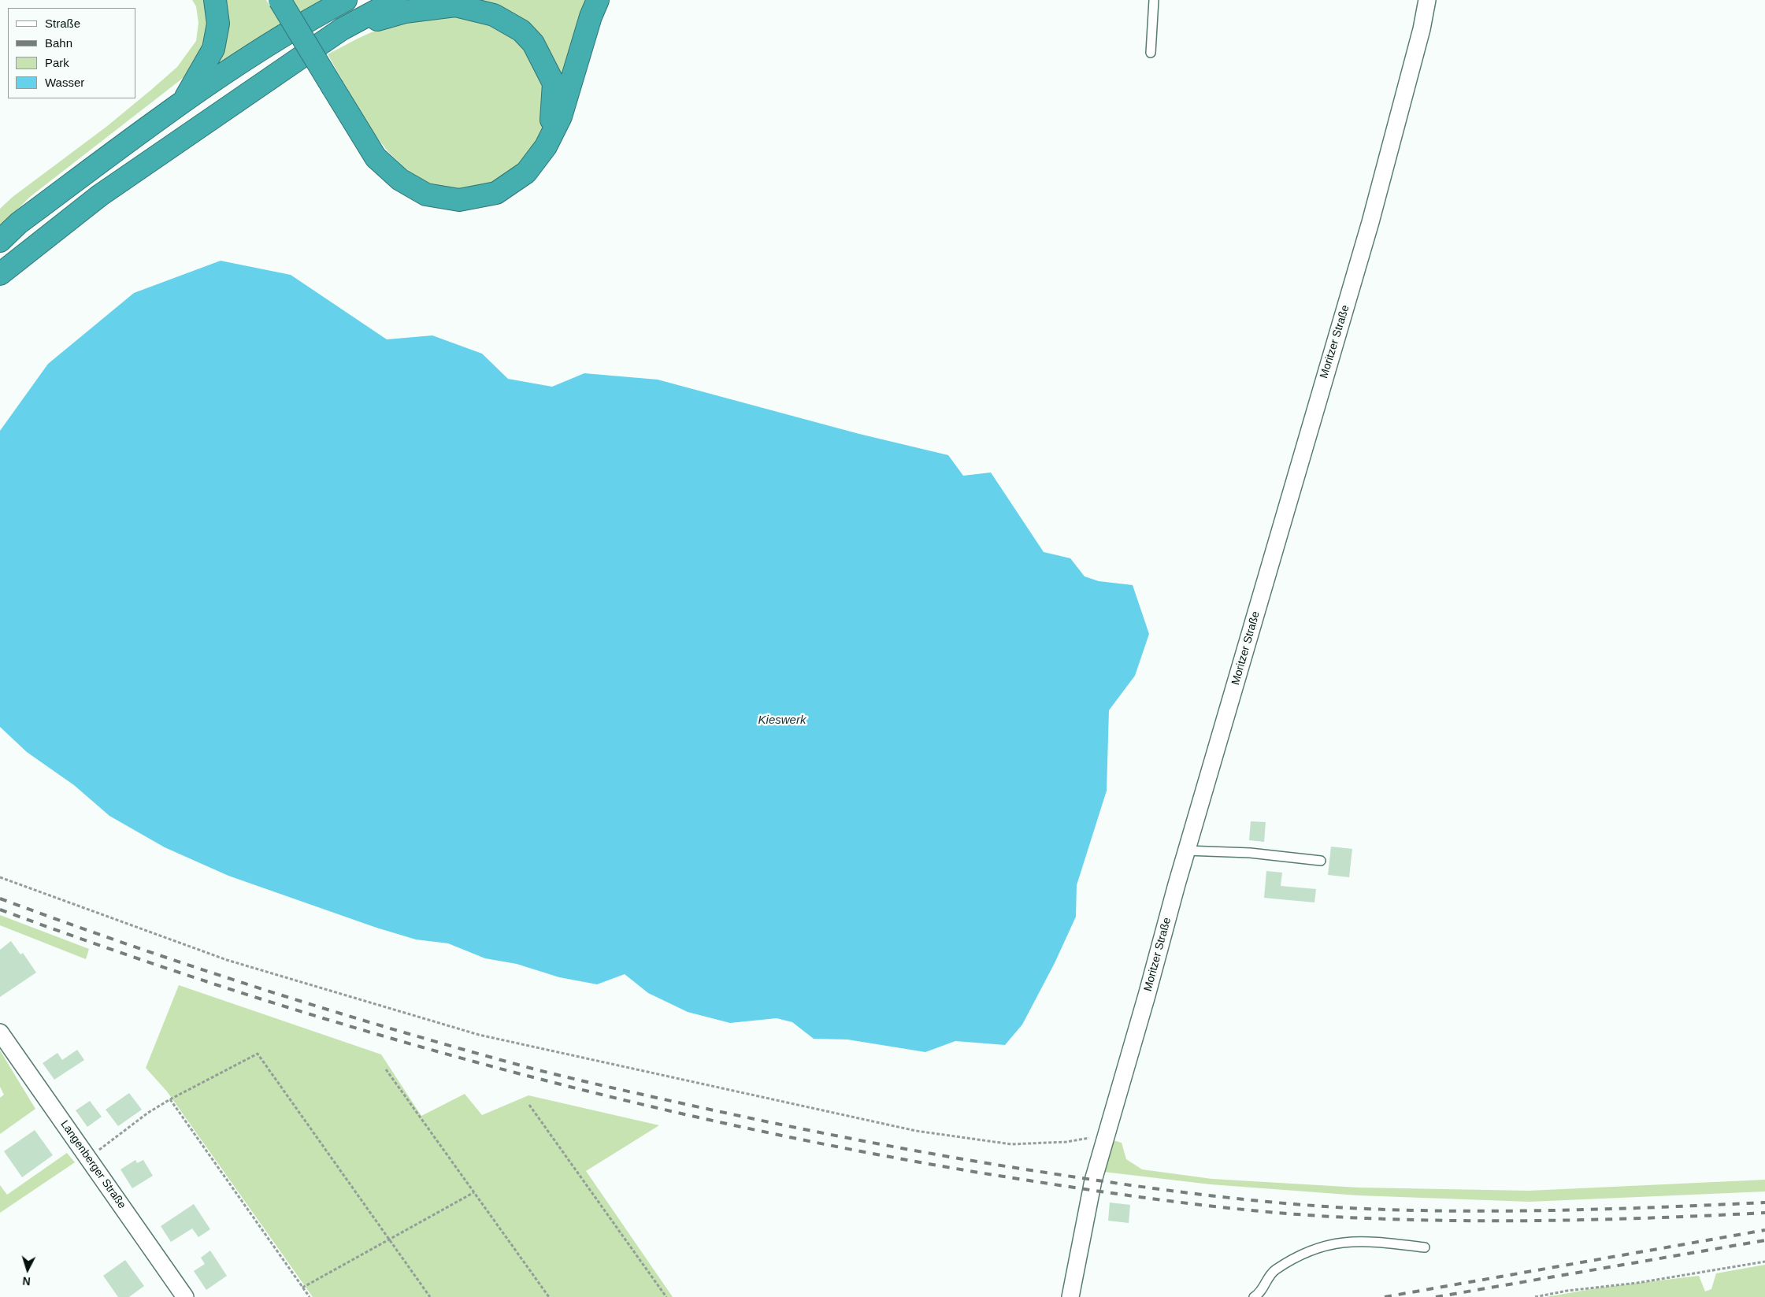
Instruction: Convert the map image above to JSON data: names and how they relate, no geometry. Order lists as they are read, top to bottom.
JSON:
{
  "streets": {
    "street": ["Moritzer Straße", "Langenberger Straße"]
  },
  "water": ["Kieswerk"],
  "legend": [
    "Straße",
    "Bahn",
    "Park",
    "Wasser"
  ],
  "north": "bottom"
}
